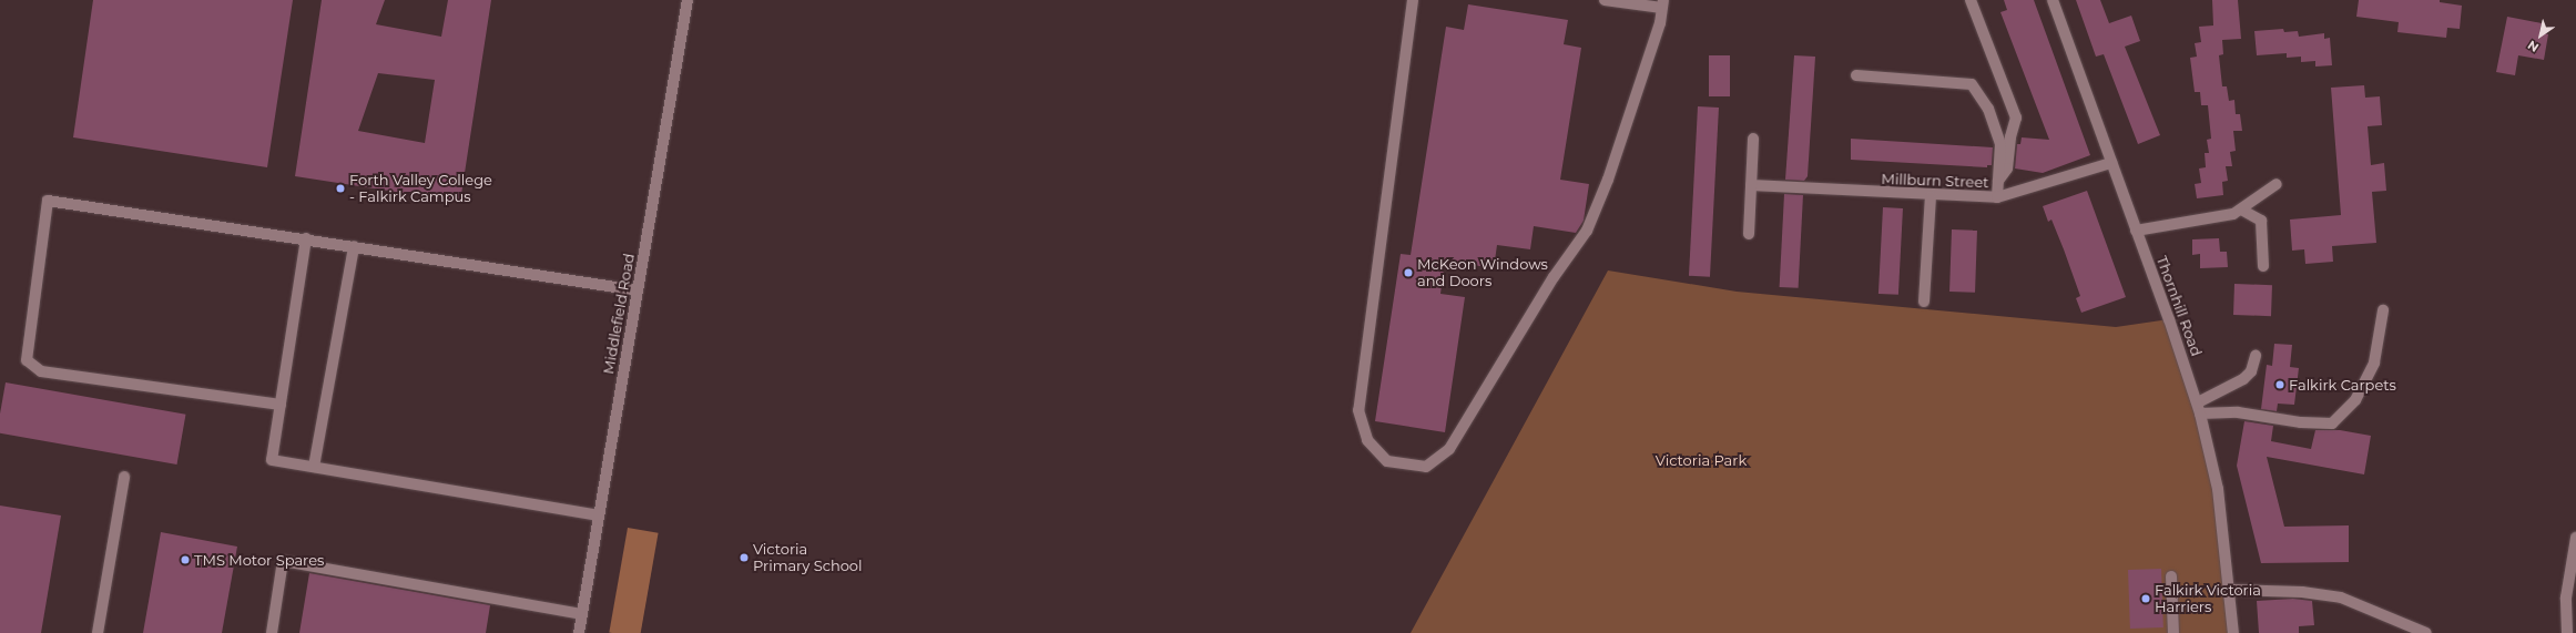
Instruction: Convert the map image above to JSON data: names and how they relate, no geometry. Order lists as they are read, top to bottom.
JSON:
{
  "streets": {
    "street": ["Millburn Street", "Thornhill Road", "Middlefield Road"]
  },
  "crossings": [
    ["Millburn Street", "Thornhill Road"]
  ],
  "parks": ["Victoria Park"],
  "places": [
    "Forth Valley College - Falkirk Campus",
    "McKeon Windows and Doors",
    "Falkirk Carpets",
    "Victoria Primary School",
    "TMS Motor Spares",
    "Falkirk Victoria Harriers"
  ],
  "north": "bottom left"
}
